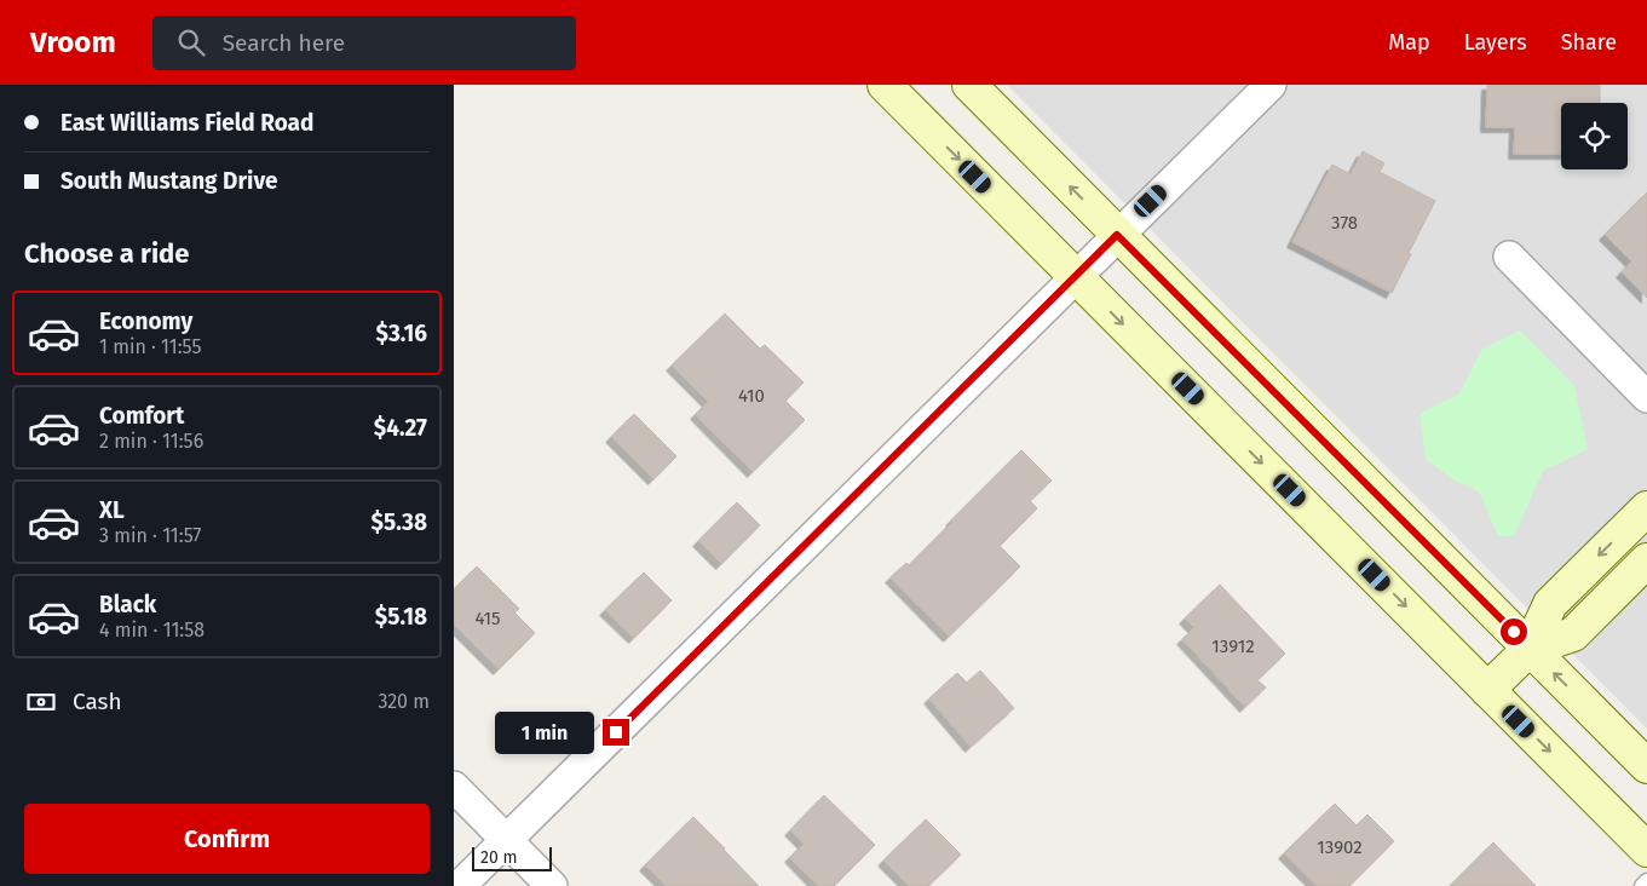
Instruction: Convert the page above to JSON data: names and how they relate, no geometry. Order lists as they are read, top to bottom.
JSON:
{
  "house_numbers": [
    "378",
    "410",
    "415",
    "13912",
    "13902"
  ],
  "scale_bar": "20 m",
  "page": {
    "header": "Vroom",
    "search": "Search here",
    "nav": ["Map", "Layers", "Share"],
    "banner": ["East Williams Field Road", "South Mustang Drive"],
    "heading": "Choose a ride",
    "list": [
      {
        "name": "Economy",
        "note": "1 min · 11:55",
        "value": "$3.16"
      },
      {
        "name": "Comfort",
        "note": "2 min · 11:56",
        "value": "$4.27"
      },
      {
        "name": "XL",
        "note": "3 min · 11:57",
        "value": "$5.38"
      },
      {
        "name": "Black",
        "note": "4 min · 11:58",
        "value": "$5.18"
      }
    ],
    "pay": ["Cash", "320 m"],
    "bubble": "1 min",
    "buttons": "Confirm",
    "scale": "20 m"
  }
}
